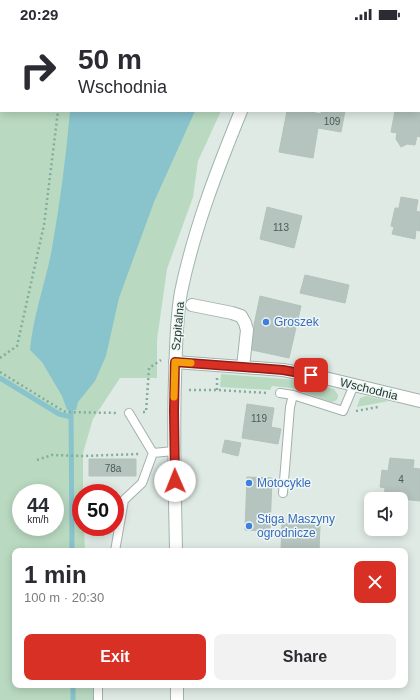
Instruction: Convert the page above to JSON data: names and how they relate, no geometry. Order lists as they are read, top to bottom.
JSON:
{
  "streets": {
    "main road": ["Szpitalna", "Wschodnia"]
  },
  "crossings": [
    ["Szpitalna", "Wschodnia"]
  ],
  "places": ["Groszek", "Motocykle", "Stiga Maszyny ogrodnicze"],
  "house_numbers": [
    "109",
    "113",
    "119",
    "78a",
    "4"
  ],
  "page": {
    "status": "20:29",
    "turn": ["50 m", "Wschodnia"],
    "speed": "44 km/h",
    "limit": "50",
    "heading": ["1 min", "100 m · 20:30"],
    "buttons": ["Exit", "Share"]
  }
}
